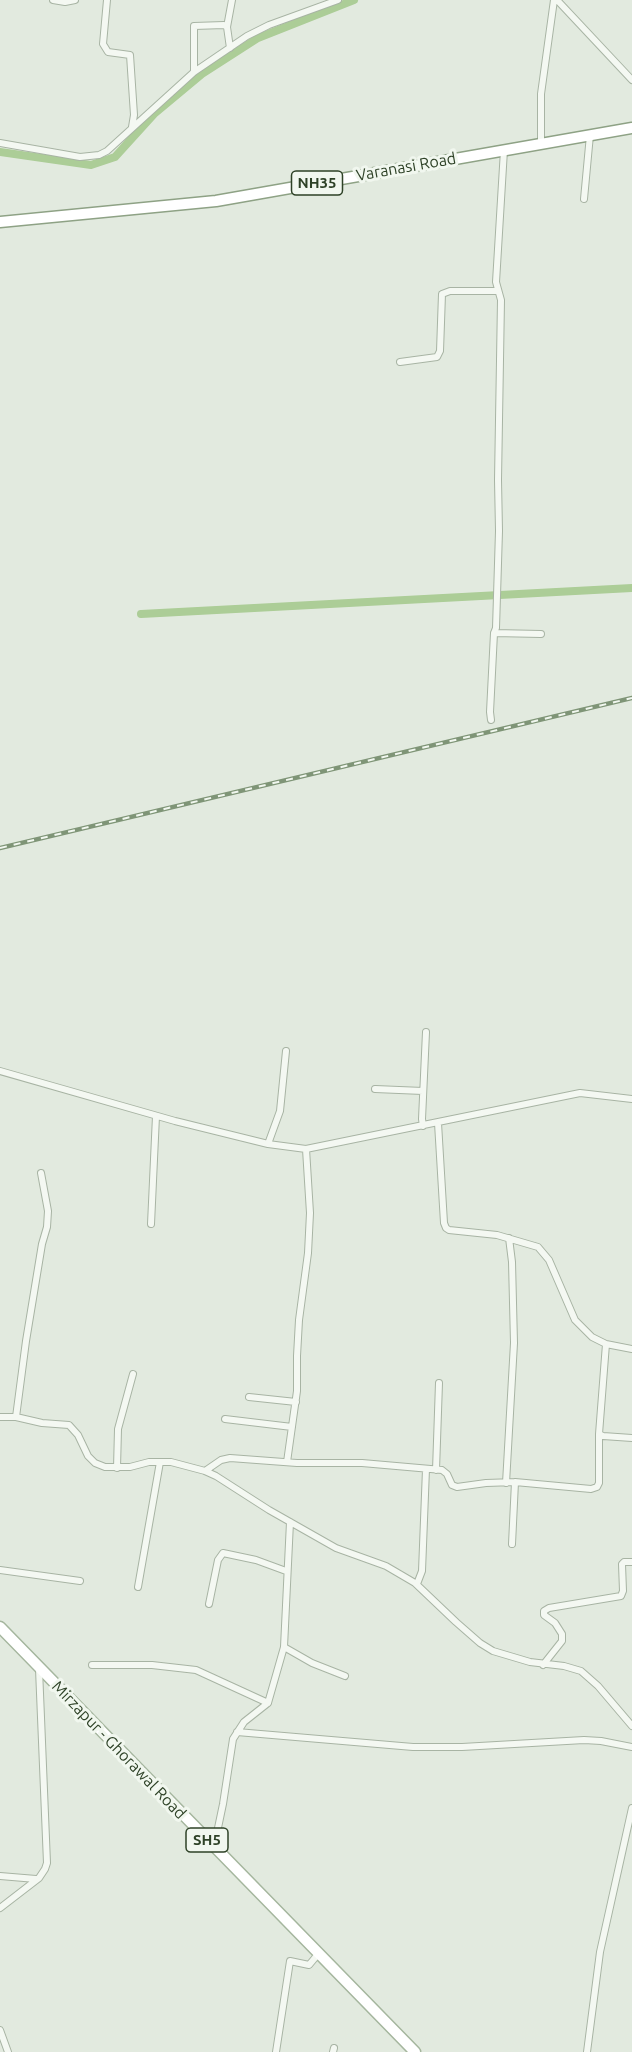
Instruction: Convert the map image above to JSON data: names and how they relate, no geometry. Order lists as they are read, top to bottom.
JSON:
{
  "streets": {
    "main road": [
      "Varanasi Road",
      "NH35",
      "Mirzapur - Ghorawal Road",
      "SH5"
    ]
  }
}
